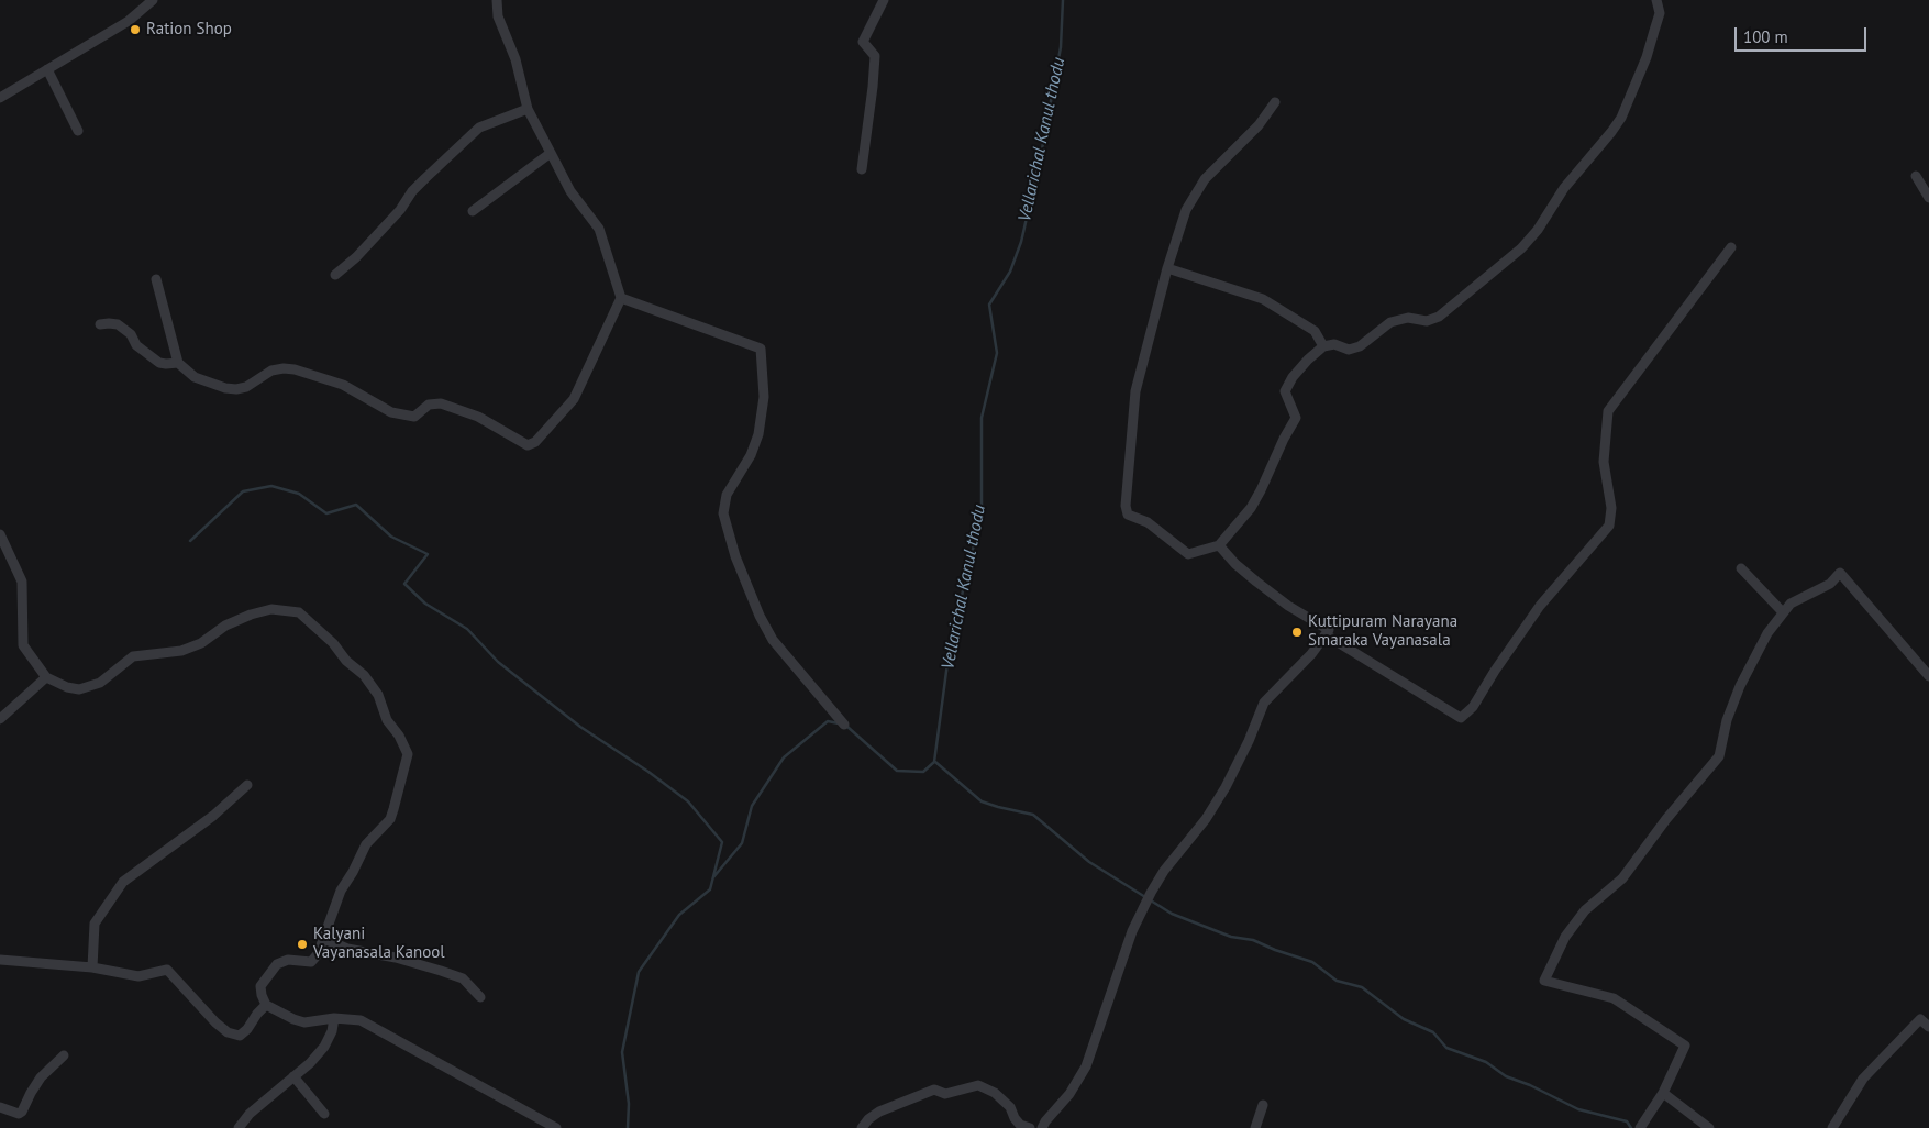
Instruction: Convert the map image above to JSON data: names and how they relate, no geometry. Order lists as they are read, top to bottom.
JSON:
{
  "water": ["Vellarichal Kanul thodu"],
  "places": ["Ration Shop", "Kuttipuram Narayana Smaraka Vayanasala", "Kalyani Vayanasala Kanool"],
  "scale_bar": "100 m"
}
